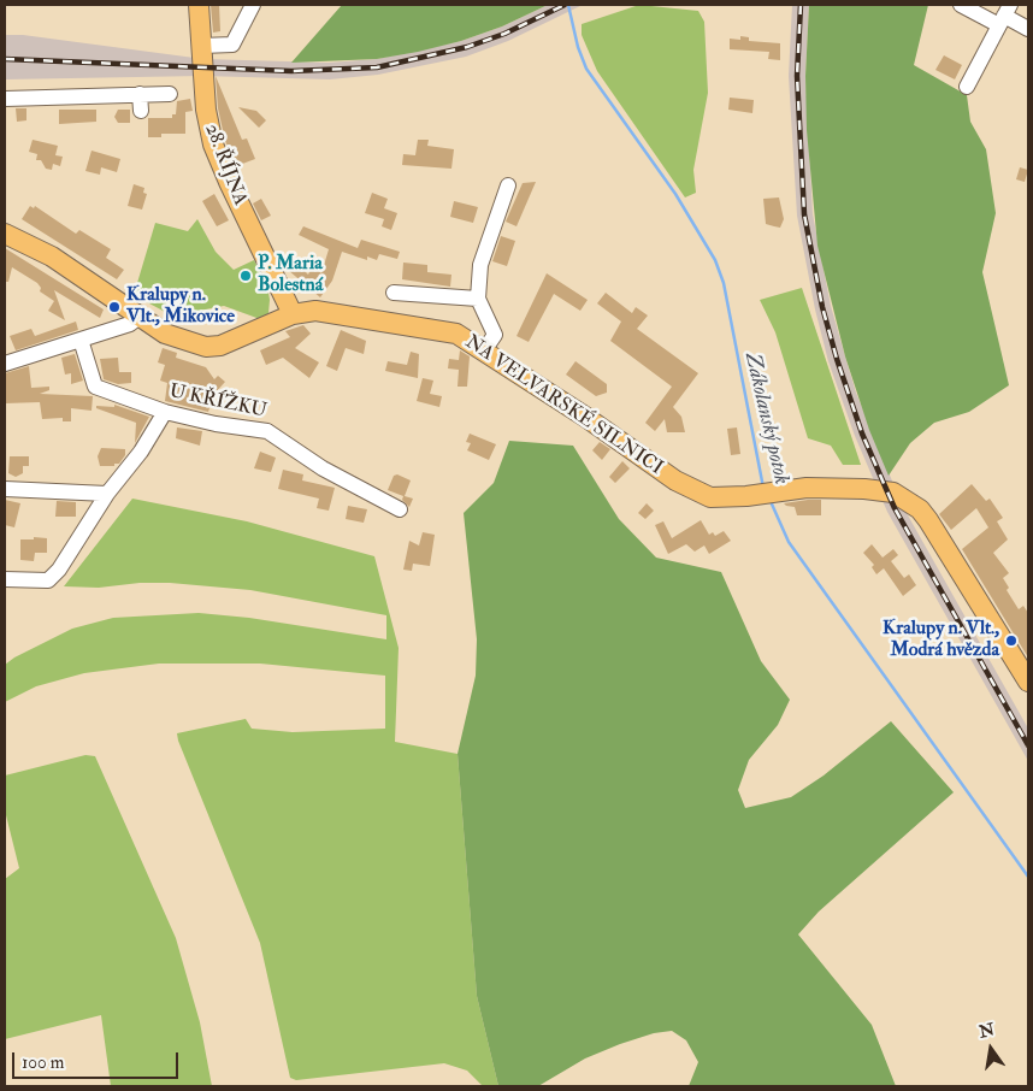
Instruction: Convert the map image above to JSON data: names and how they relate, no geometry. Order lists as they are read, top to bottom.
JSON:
{
  "streets": {
    "main road": ["28. ŘÍJNA", "NA VELVARSKÉ SILNICI"],
    "street": ["U KŘÍŽKU"]
  },
  "crossings": [
    ["28. ŘÍJNA", "NA VELVARSKÉ SILNICI"]
  ],
  "water": ["Zákolanský potok"],
  "places": ["P. Maria Bolestná", "Kralupy n. Vlt., Mikovice", "Kralupy n. Vlt., Modrá hvězda"],
  "scale_bar": "100 m",
  "north": "top"
}
